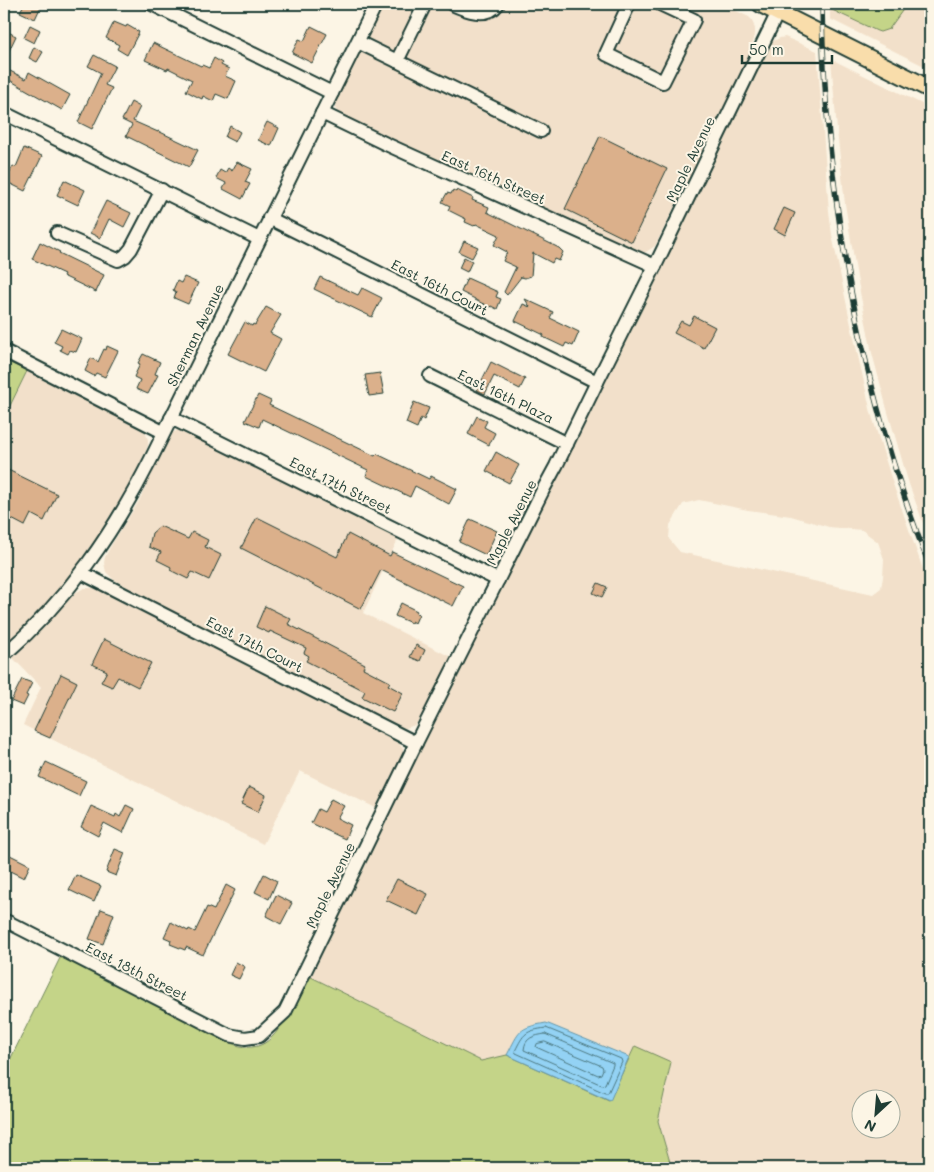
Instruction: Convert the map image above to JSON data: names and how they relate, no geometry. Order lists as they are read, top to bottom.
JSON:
{
  "streets": {
    "street": [
      "Maple Avenue",
      "East 16th Street",
      "East 16th Court",
      "Sherman Avenue",
      "East 16th Plaza",
      "East 17th Street",
      "East 17th Court",
      "East 18th Street"
    ]
  },
  "crossings": [
    ["Maple Avenue", "East 16th Street"],
    ["Maple Avenue", "East 16th Court"],
    ["Maple Avenue", "East 16th Plaza"],
    ["Maple Avenue", "East 17th Street"],
    ["Maple Avenue", "East 17th Court"],
    ["Maple Avenue", "East 18th Street"],
    ["East 16th Street", "Sherman Avenue"],
    ["East 16th Court", "Sherman Avenue"],
    ["Sherman Avenue", "East 17th Street"],
    ["Sherman Avenue", "East 17th Court"]
  ],
  "scale_bar": "50 m",
  "north": "bottom left"
}
